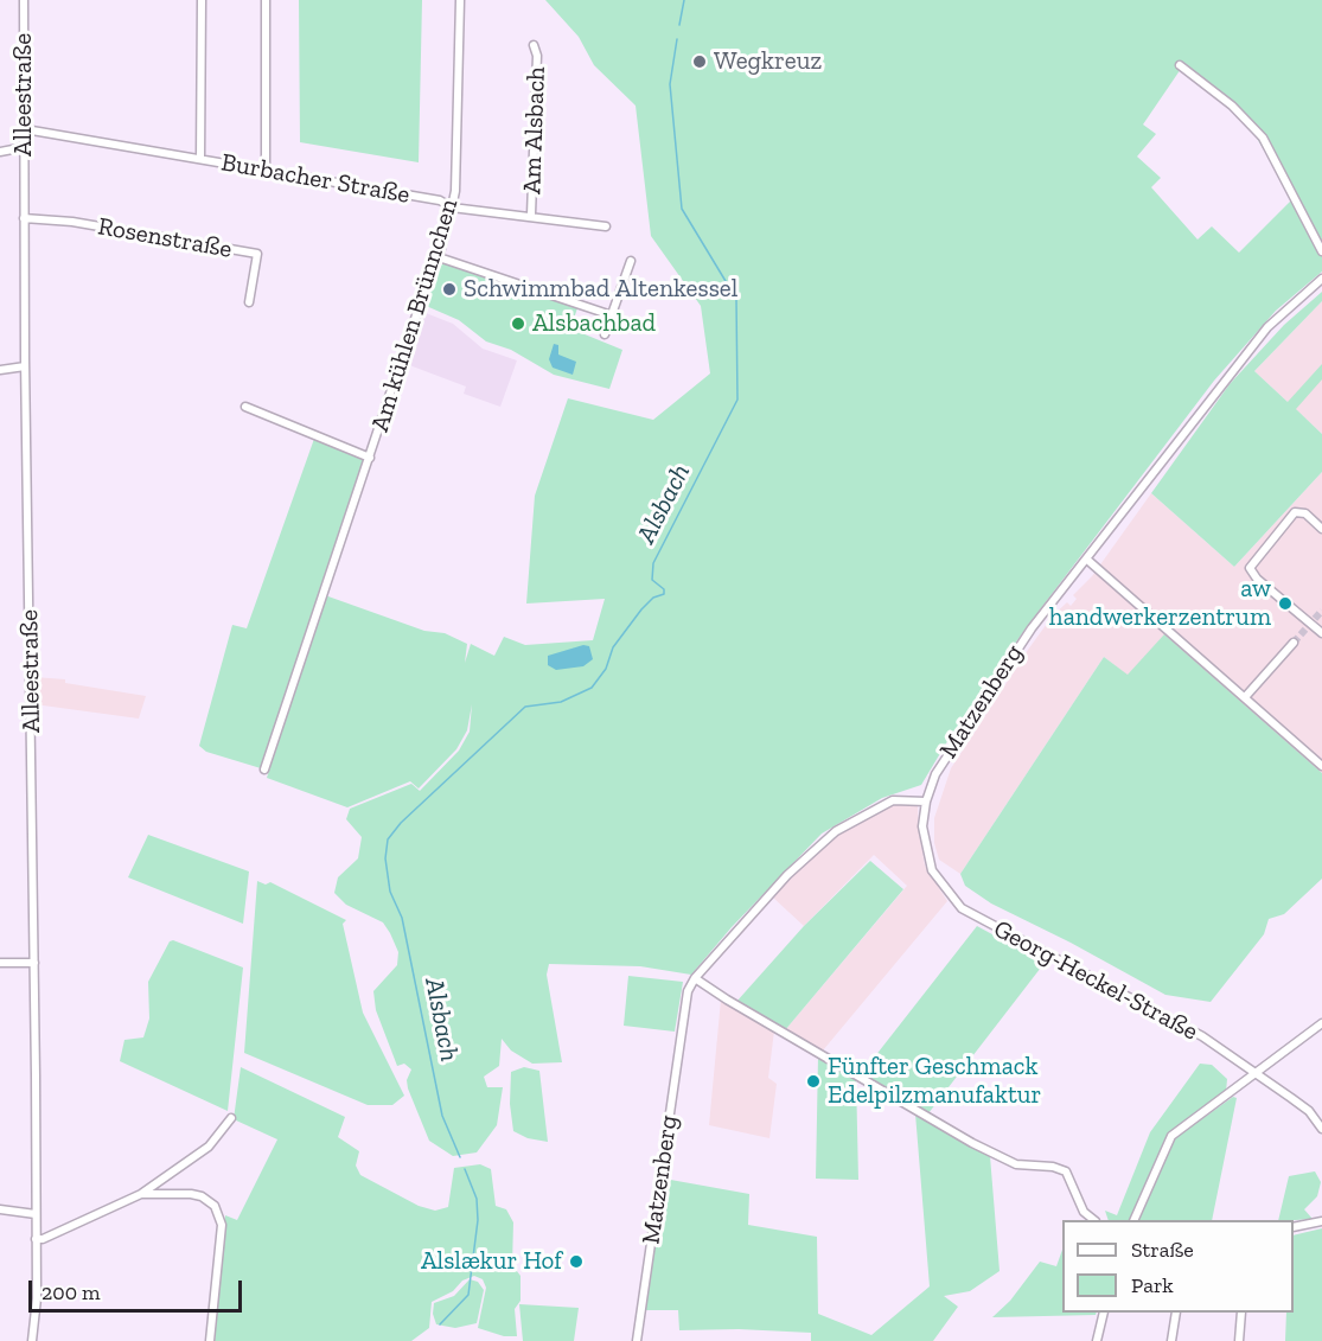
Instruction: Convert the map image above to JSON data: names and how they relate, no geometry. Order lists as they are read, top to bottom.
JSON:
{
  "streets": {
    "street": [
      "Alleestraße",
      "Am Alsbach",
      "Burbacher Straße",
      "Rosenstraße",
      "Am kühlen Brünnchen",
      "Matzenberg",
      "Georg-Heckel-Straße"
    ]
  },
  "crossings": [
    ["Alleestraße", "Burbacher Straße"],
    ["Alleestraße", "Rosenstraße"],
    ["Am Alsbach", "Burbacher Straße"],
    ["Burbacher Straße", "Am kühlen Brünnchen"],
    ["Matzenberg", "Georg-Heckel-Straße"]
  ],
  "water": ["Alsbach"],
  "places": [
    "Wegkreuz",
    "Schwimmbad Altenkessel",
    "Alsbachbad",
    "aw handwerkerzentrum",
    "Fünfter Geschmack Edelpilzmanufaktur",
    "Alslækur Hof"
  ],
  "legend": ["Straße", "Park"],
  "scale_bar": "200 m"
}
